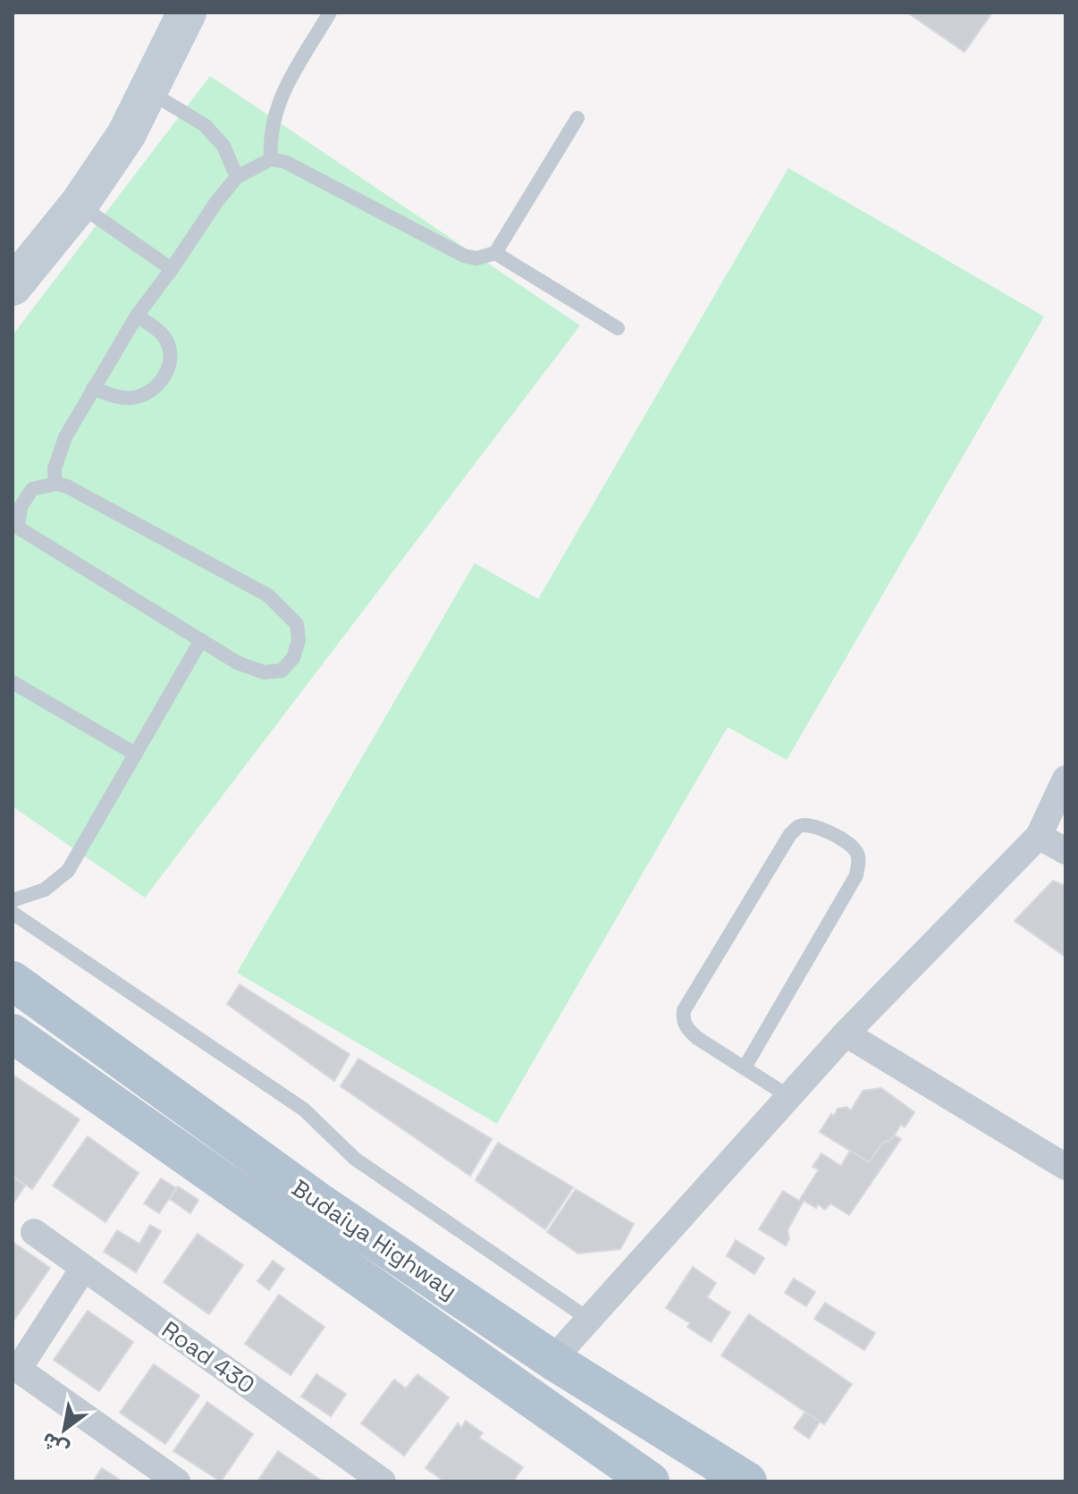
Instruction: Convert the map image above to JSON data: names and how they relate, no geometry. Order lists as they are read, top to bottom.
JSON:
{
  "streets": {
    "main road": ["Budaiya Highway"],
    "street": ["Road 430"]
  },
  "north": "bottom left"
}
